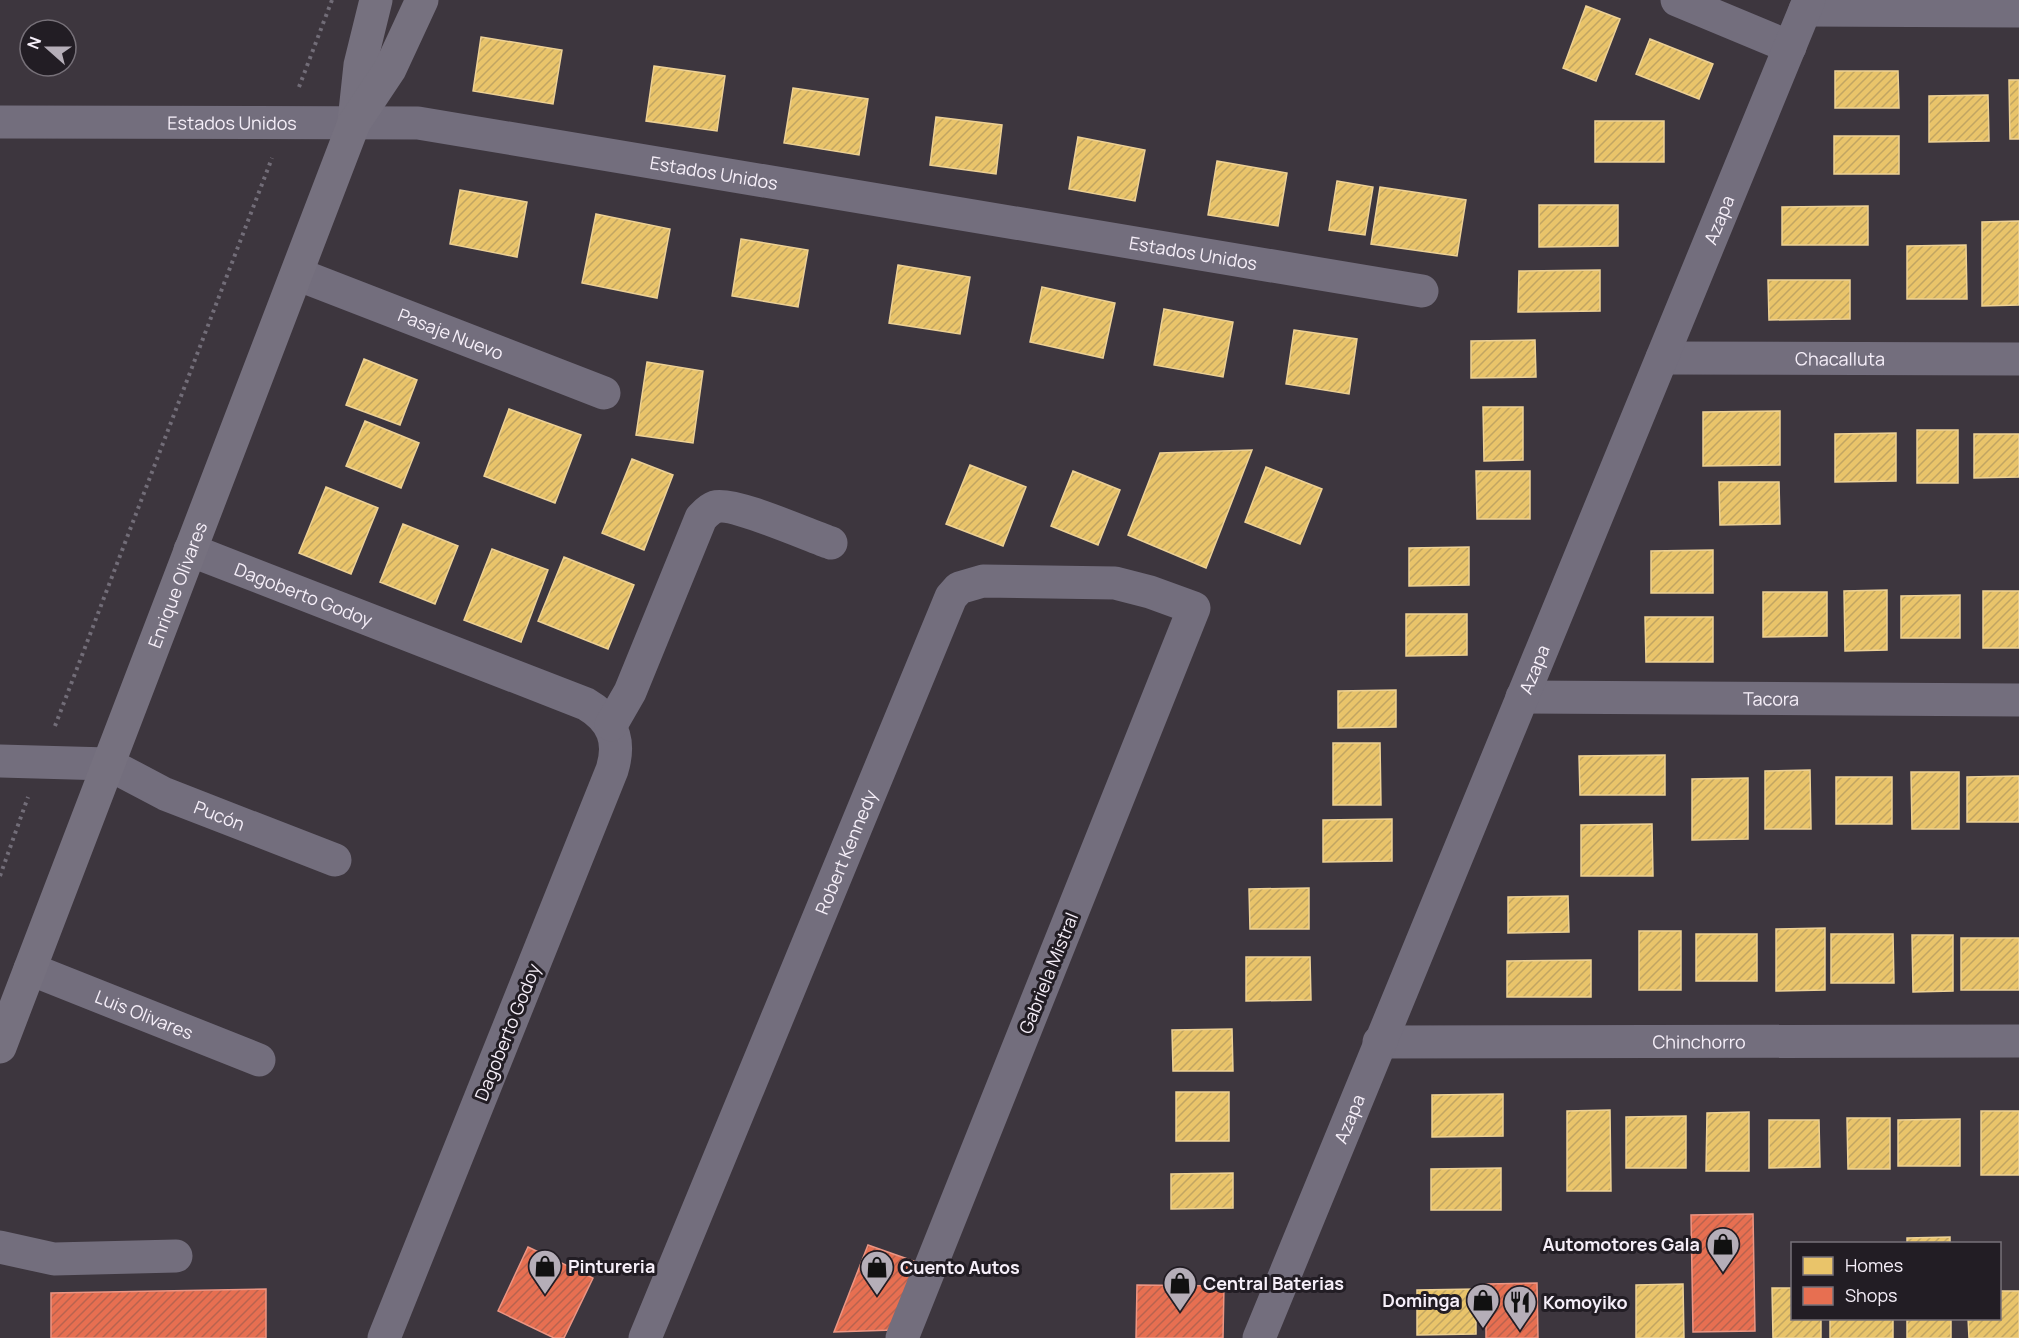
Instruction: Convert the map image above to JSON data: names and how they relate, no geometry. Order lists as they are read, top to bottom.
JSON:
{
  "streets": {
    "main road": ["Enrique Olivares"],
    "street": [
      "Estados Unidos",
      "Azapa",
      "Pasaje Nuevo",
      "Chacalluta",
      "Dagoberto Godoy",
      "Tacora",
      "Pucón",
      "Robert Kennedy",
      "Gabriela Mistral",
      "Luis Olivares",
      "Chinchorro"
    ]
  },
  "crossings": [
    ["Estados Unidos", "Enrique Olivares"],
    ["Azapa", "Chacalluta"],
    ["Azapa", "Tacora"],
    ["Azapa", "Chinchorro"],
    ["Pasaje Nuevo", "Enrique Olivares"],
    ["Enrique Olivares", "Dagoberto Godoy"],
    ["Enrique Olivares", "Pucón"],
    ["Enrique Olivares", "Luis Olivares"],
    ["Robert Kennedy", "Gabriela Mistral"]
  ],
  "places": {
    "shop": [
      "Automotores Gala",
      "Pintureria",
      "Cuento Autos",
      "Central Baterias",
      "Dominga"
    ],
    "restaurant": ["Komoyiko"]
  },
  "legend": ["Homes", "Shops"],
  "north": "left"
}
